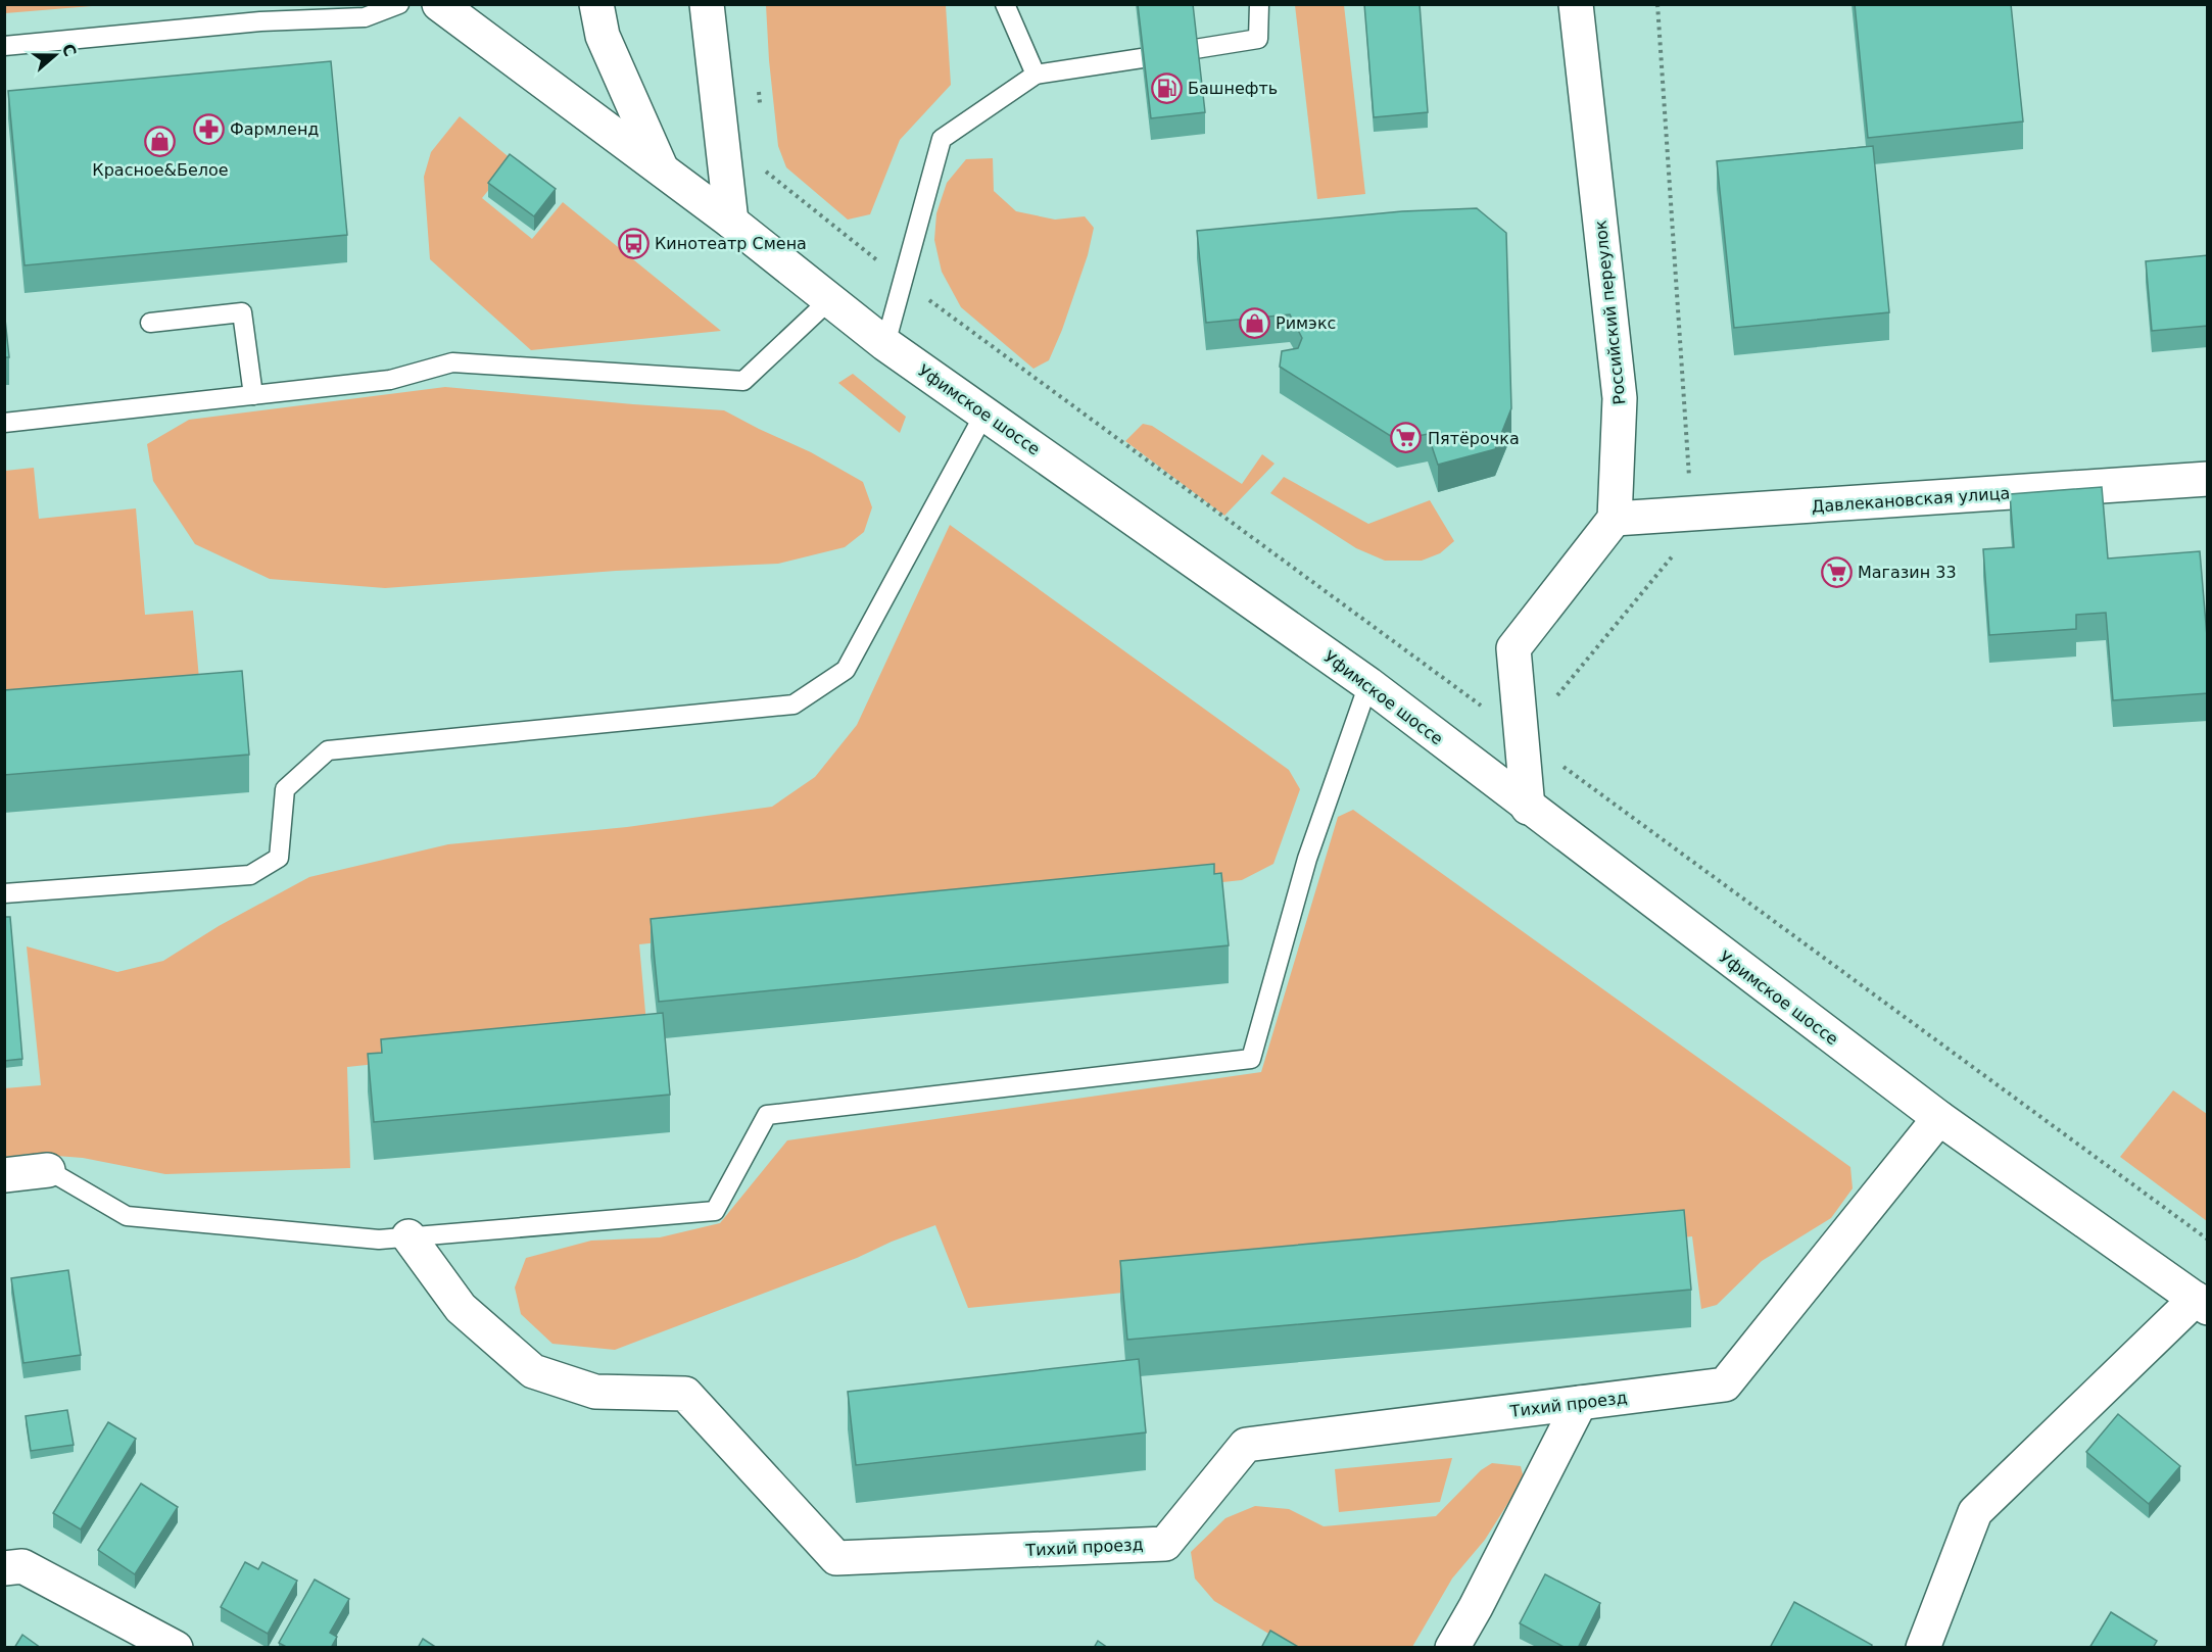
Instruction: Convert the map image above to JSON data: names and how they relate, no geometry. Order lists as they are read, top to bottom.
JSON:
{
  "streets": {
    "street": [
      "Российский переулок",
      "Уфимское шоссе",
      "Давлекановская улица",
      "Тихий проезд"
    ]
  },
  "crossings": [
    ["Российский переулок", "Давлекановская улица"],
    ["Уфимское шоссе", "Тихий проезд"]
  ],
  "places": {
    "fuel station": ["Башнефть"],
    "pharmacy": ["Фармленд"],
    "shop": ["Красное&Белое", "Римэкс"],
    "bus stop": ["Кинотеатр Смена"],
    "supermarket": ["Пятёрочка", "Магазин 33"]
  },
  "north": "right"
}
